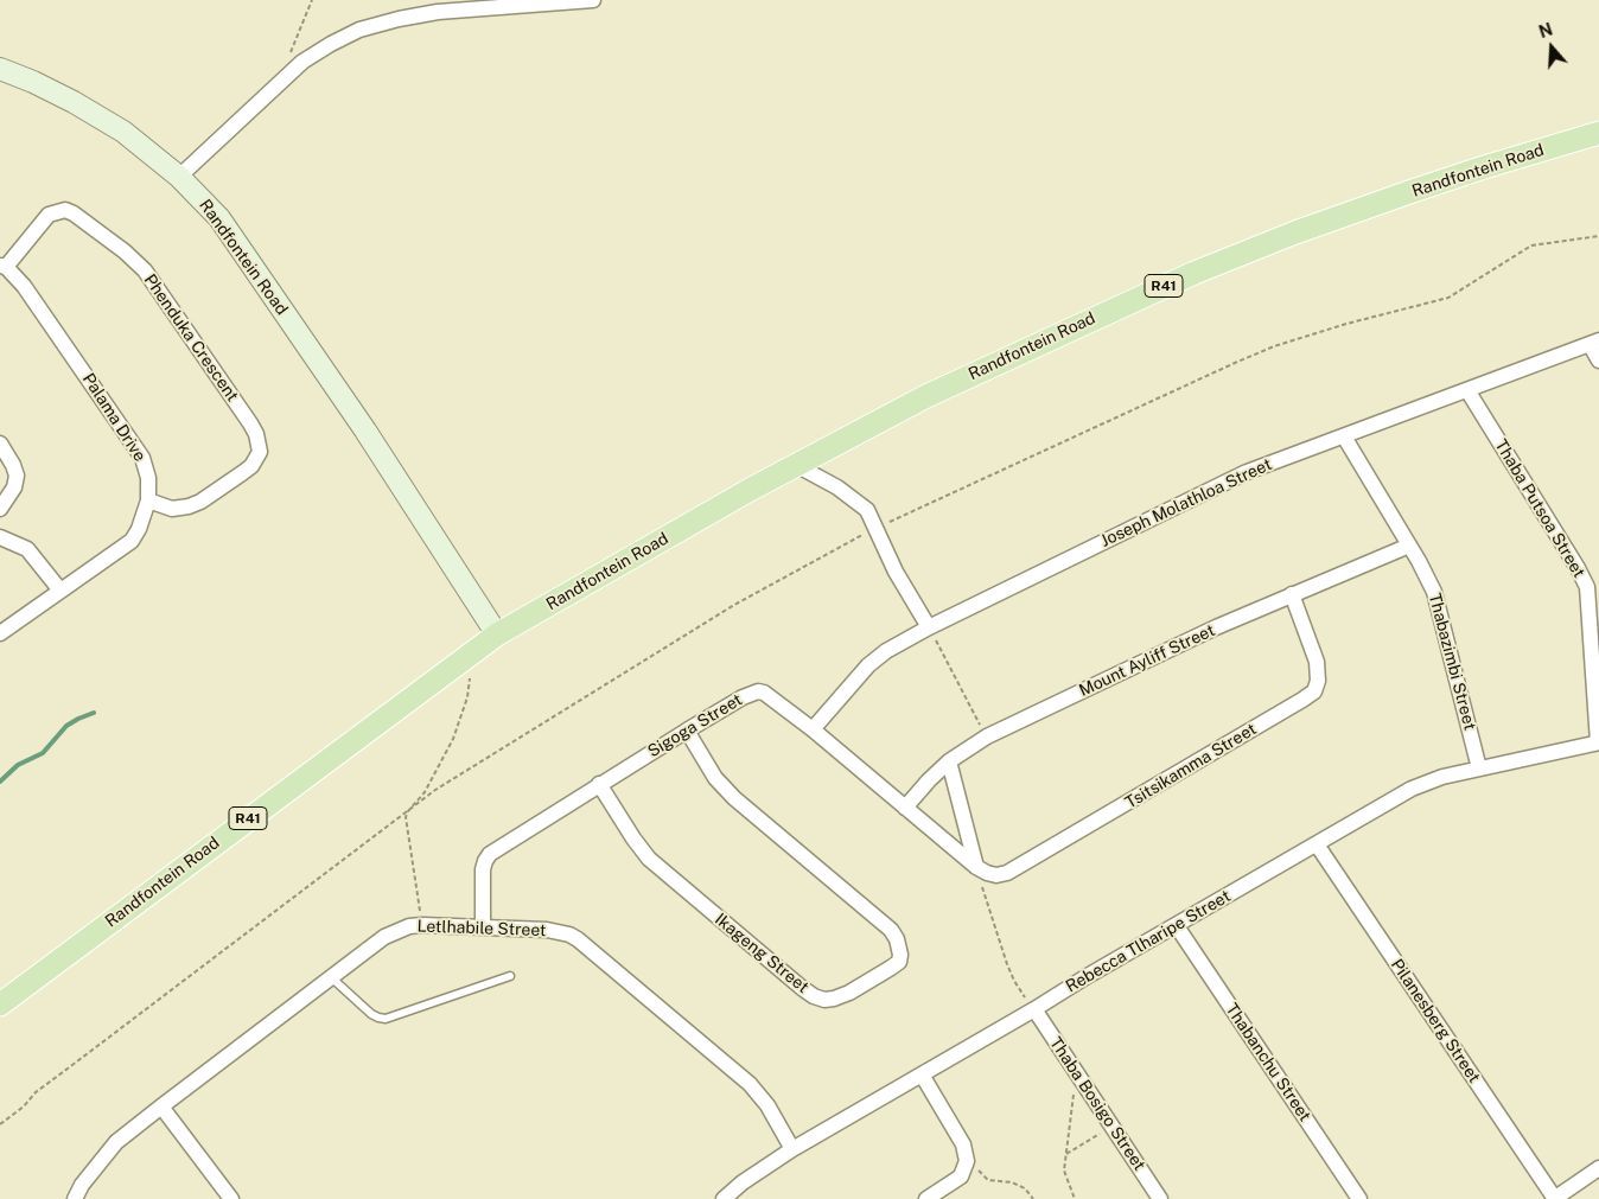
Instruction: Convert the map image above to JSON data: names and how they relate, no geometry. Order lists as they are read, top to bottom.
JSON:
{
  "streets": {
    "main road": ["Randfontein Road", "R41"],
    "street": [
      "Phenduka Crescent",
      "Palama Drive",
      "Joseph Molathloa Street",
      "Thaba Putsoa Street",
      "Mount Ayliff Street",
      "Thabazimbi Street",
      "Sigoga Street",
      "Tsitsikamma Street",
      "Letlhabile Street",
      "Rebecca Tlharipe Street",
      "Ikageng Street",
      "Pilanesberg Street",
      "Thabanchu Street",
      "Thaba Bosigo Street"
    ]
  },
  "crossings": [
    ["Phenduka Crescent", "Palama Drive"],
    ["Joseph Molathloa Street", "Thaba Putsoa Street"],
    ["Joseph Molathloa Street", "Thabazimbi Street"],
    ["Joseph Molathloa Street", "Sigoga Street"],
    ["Thaba Putsoa Street", "Rebecca Tlharipe Street"],
    ["Mount Ayliff Street", "Thabazimbi Street"],
    ["Mount Ayliff Street", "Sigoga Street"],
    ["Mount Ayliff Street", "Tsitsikamma Street"],
    ["Thabazimbi Street", "Rebecca Tlharipe Street"],
    ["Sigoga Street", "Tsitsikamma Street"],
    ["Sigoga Street", "Letlhabile Street"],
    ["Sigoga Street", "Ikageng Street"],
    ["Letlhabile Street", "Rebecca Tlharipe Street"],
    ["Rebecca Tlharipe Street", "Pilanesberg Street"],
    ["Rebecca Tlharipe Street", "Thabanchu Street"],
    ["Rebecca Tlharipe Street", "Thaba Bosigo Street"]
  ],
  "north": "top"
}
